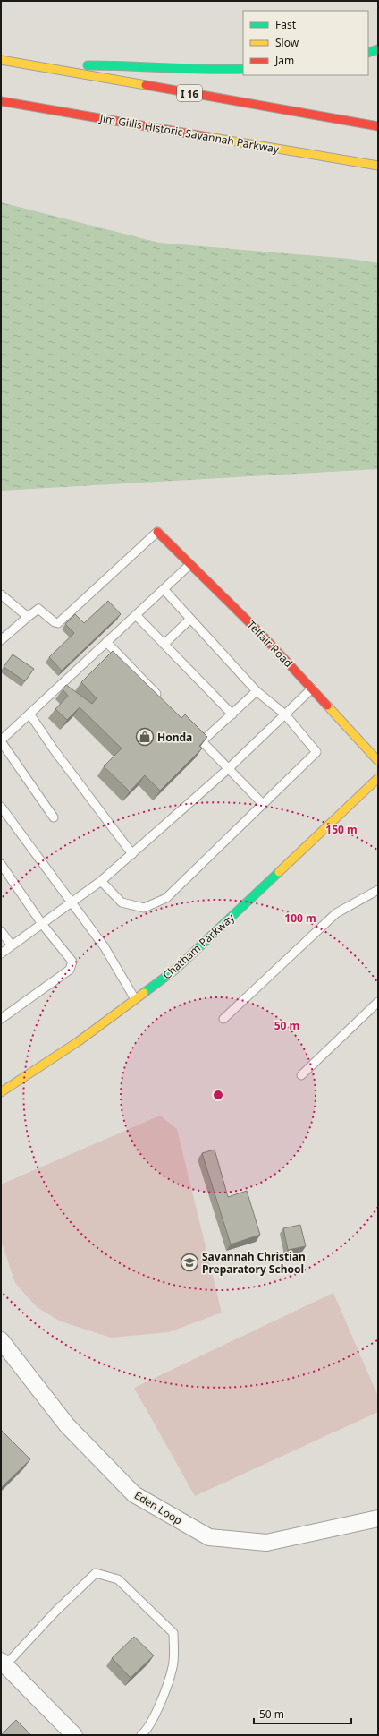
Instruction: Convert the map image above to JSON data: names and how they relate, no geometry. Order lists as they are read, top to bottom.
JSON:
{
  "streets": {
    "main road": [
      "I 16",
      "Jim Gillis Historic Savannah Parkway",
      "Telfair Road",
      "Chatham Parkway"
    ],
    "street": ["Eden Loop"]
  },
  "places": {
    "shop": ["Honda"],
    "school or university": ["Savannah Christian Preparatory School"]
  },
  "legend": ["Fast", "Slow", "Jam"],
  "scale_bar": "50 m",
  "rings": ["150 m", "100 m", "50 m"]
}
